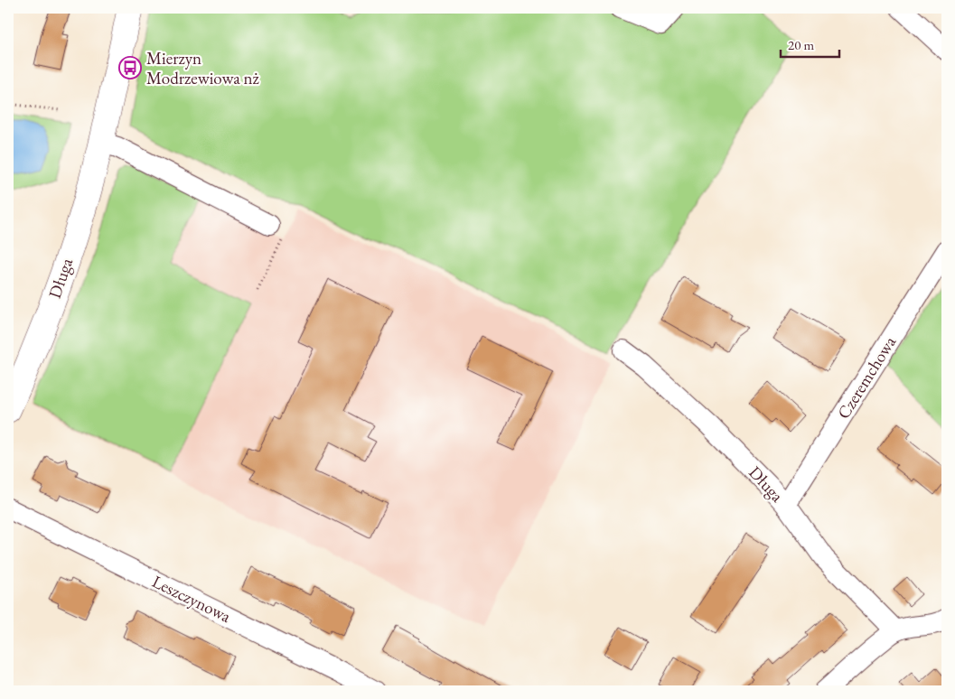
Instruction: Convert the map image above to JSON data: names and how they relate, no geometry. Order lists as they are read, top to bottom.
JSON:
{
  "streets": {
    "street": ["Długa", "Czeremchowa", "Leszczynowa"]
  },
  "crossings": [
    ["Długa", "Czeremchowa"]
  ],
  "places": {
    "bus stop": ["Mierzyn Modrzewiowa nż"]
  },
  "scale_bar": "20 m"
}
